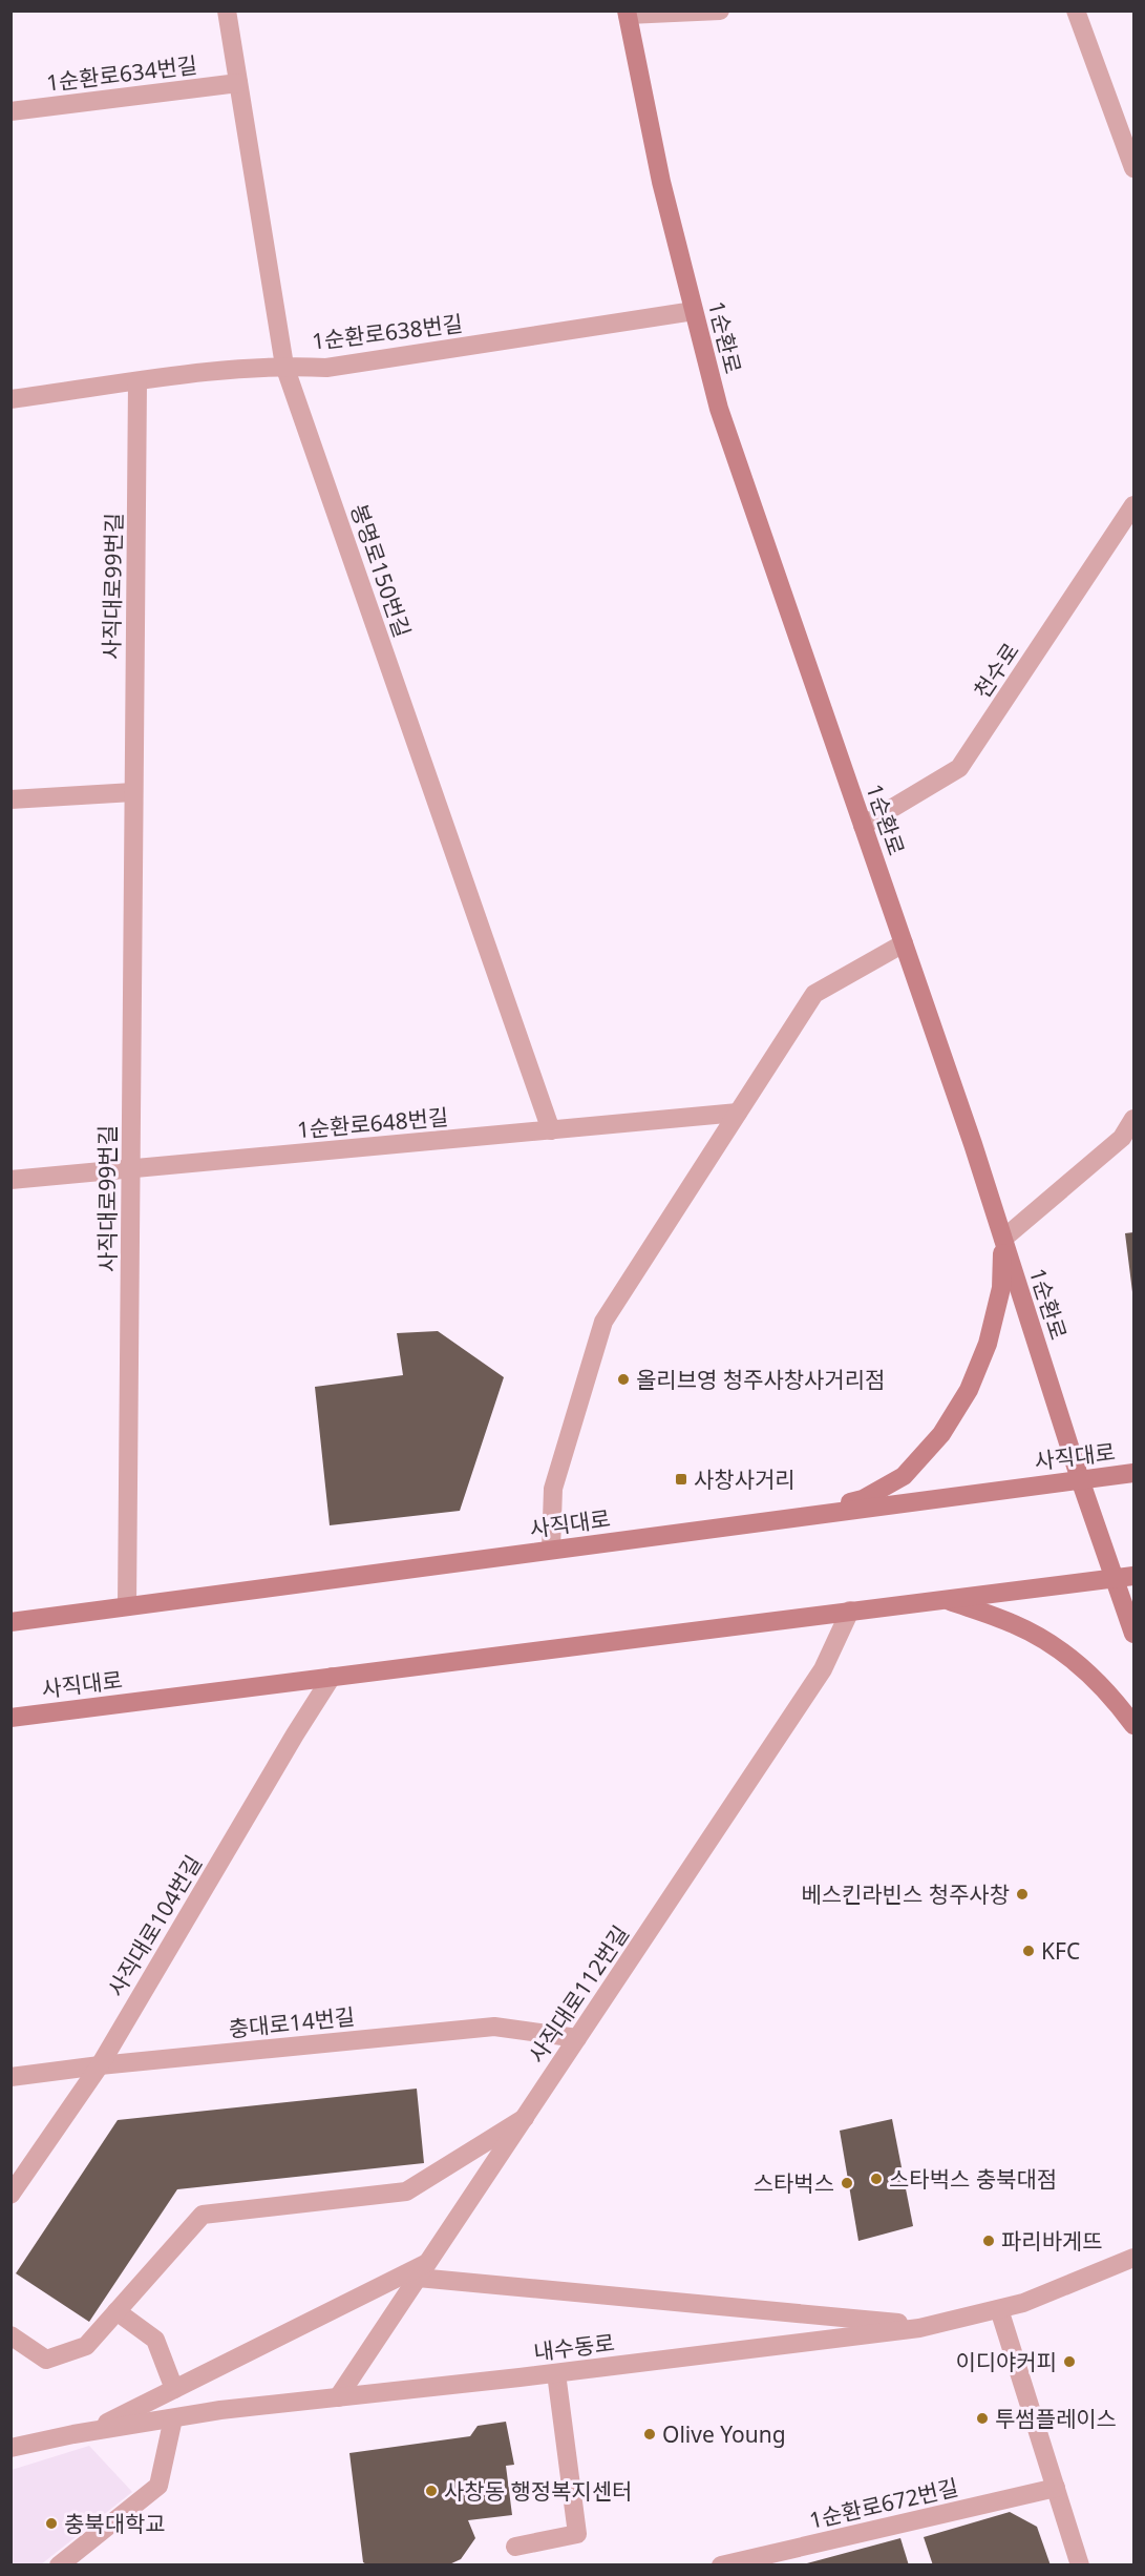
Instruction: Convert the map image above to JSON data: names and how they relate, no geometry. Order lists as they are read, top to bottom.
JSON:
{
  "streets": {
    "main road": ["1순환로", "사직대로"],
    "street": [
      "1순환로634번길",
      "1순환로638번길",
      "봉명로150번길",
      "사직대로99번길",
      "천수로",
      "1순환로648번길",
      "사직대로104번길",
      "사직대로112번길",
      "충대로14번길",
      "내수동로",
      "1순환로672번길"
    ]
  },
  "crossings": [
    ["1순환로634번길", "봉명로150번길"],
    ["1순환로638번길", "1순환로"],
    ["1순환로638번길", "봉명로150번길"],
    ["1순환로638번길", "사직대로99번길"],
    ["1순환로", "천수로"],
    ["1순환로", "사직대로"],
    ["봉명로150번길", "1순환로648번길"],
    ["사직대로99번길", "1순환로648번길"],
    ["사직대로99번길", "사직대로"],
    ["사직대로", "사직대로104번길"],
    ["사직대로", "사직대로112번길"],
    ["사직대로104번길", "충대로14번길"],
    ["사직대로112번길", "충대로14번길"],
    ["사직대로112번길", "내수동로"]
  ],
  "places": {
    "other": [
      "올리브영 청주사창사거리점",
      "베스킨라빈스 청주사창",
      "KFC",
      "스타벅스 충북대점",
      "스타벅스",
      "파리바게뜨",
      "이디야커피",
      "투썸플레이스",
      "Olive Young",
      "사창동 행정복지센터",
      "충북대학교"
    ],
    "transit": ["사창사거리"]
  }
}
